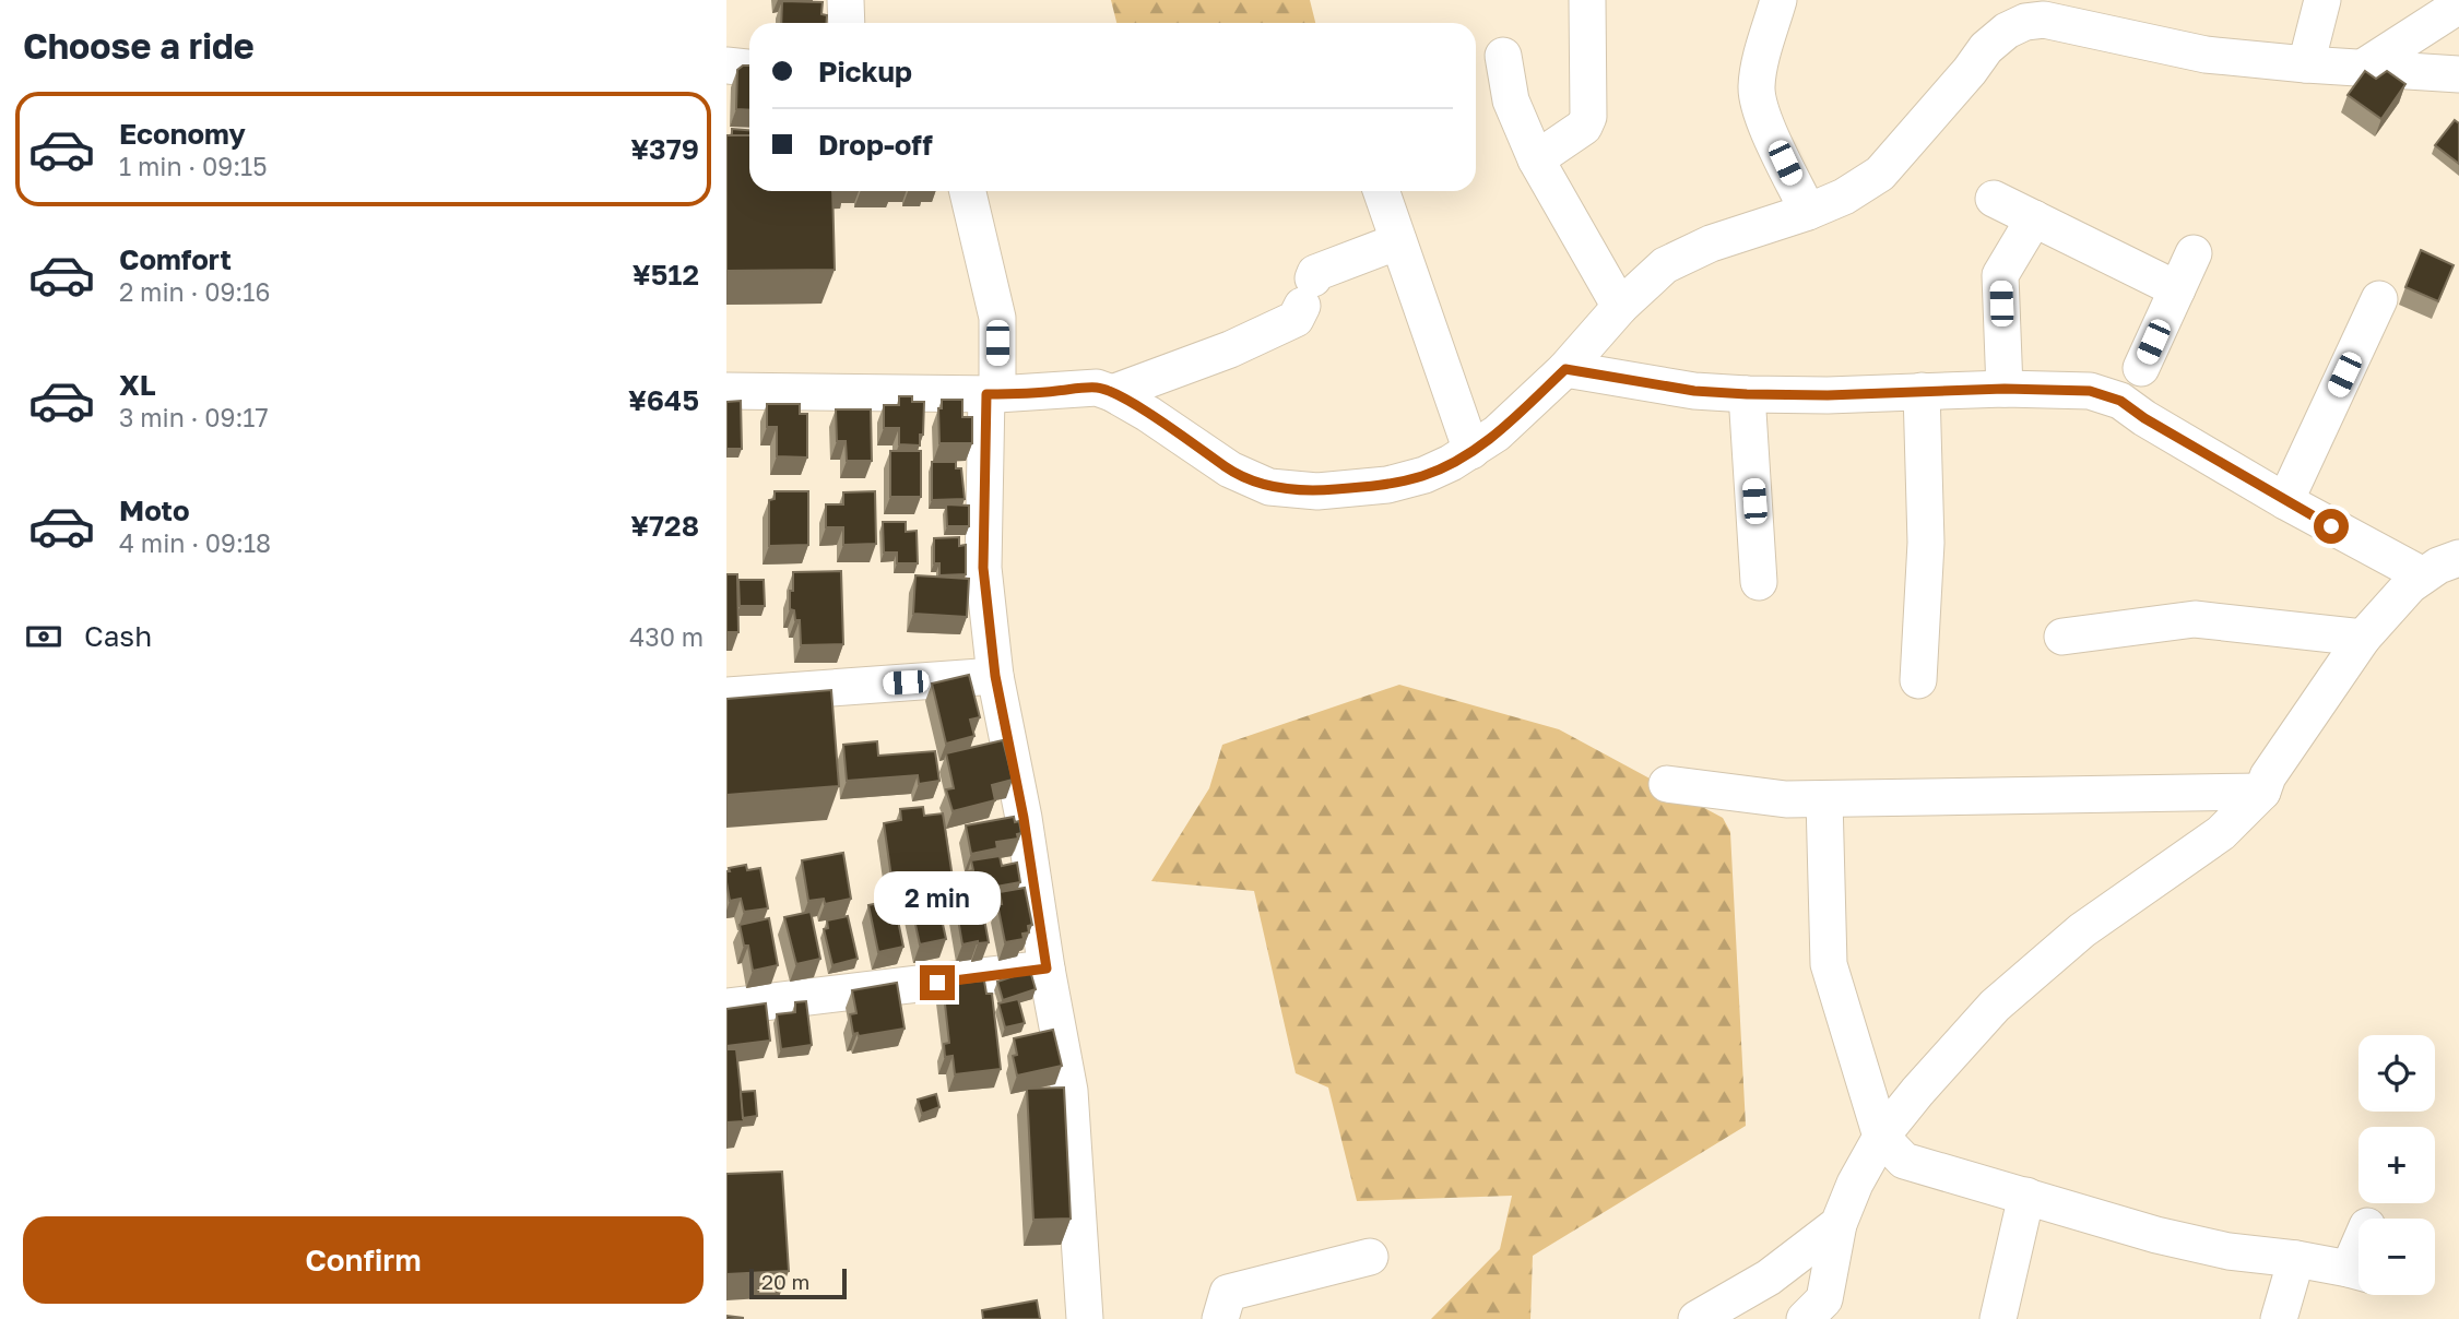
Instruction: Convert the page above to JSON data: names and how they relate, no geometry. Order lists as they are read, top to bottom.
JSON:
{
  "scale_bar": "20 m",
  "page": {
    "heading": "Choose a ride",
    "banner": ["Pickup", "Drop-off"],
    "list": [
      {
        "name": "Economy",
        "note": "1 min · 09:15",
        "value": "¥379"
      },
      {
        "name": "Comfort",
        "note": "2 min · 09:16",
        "value": "¥512"
      },
      {
        "name": "XL",
        "note": "3 min · 09:17",
        "value": "¥645"
      },
      {
        "name": "Moto",
        "note": "4 min · 09:18",
        "value": "¥728"
      }
    ],
    "pay": ["Cash", "430 m"],
    "bubble": "2 min",
    "map_buttons": ["+", "−"],
    "buttons": "Confirm",
    "scale": "20 m"
  }
}
